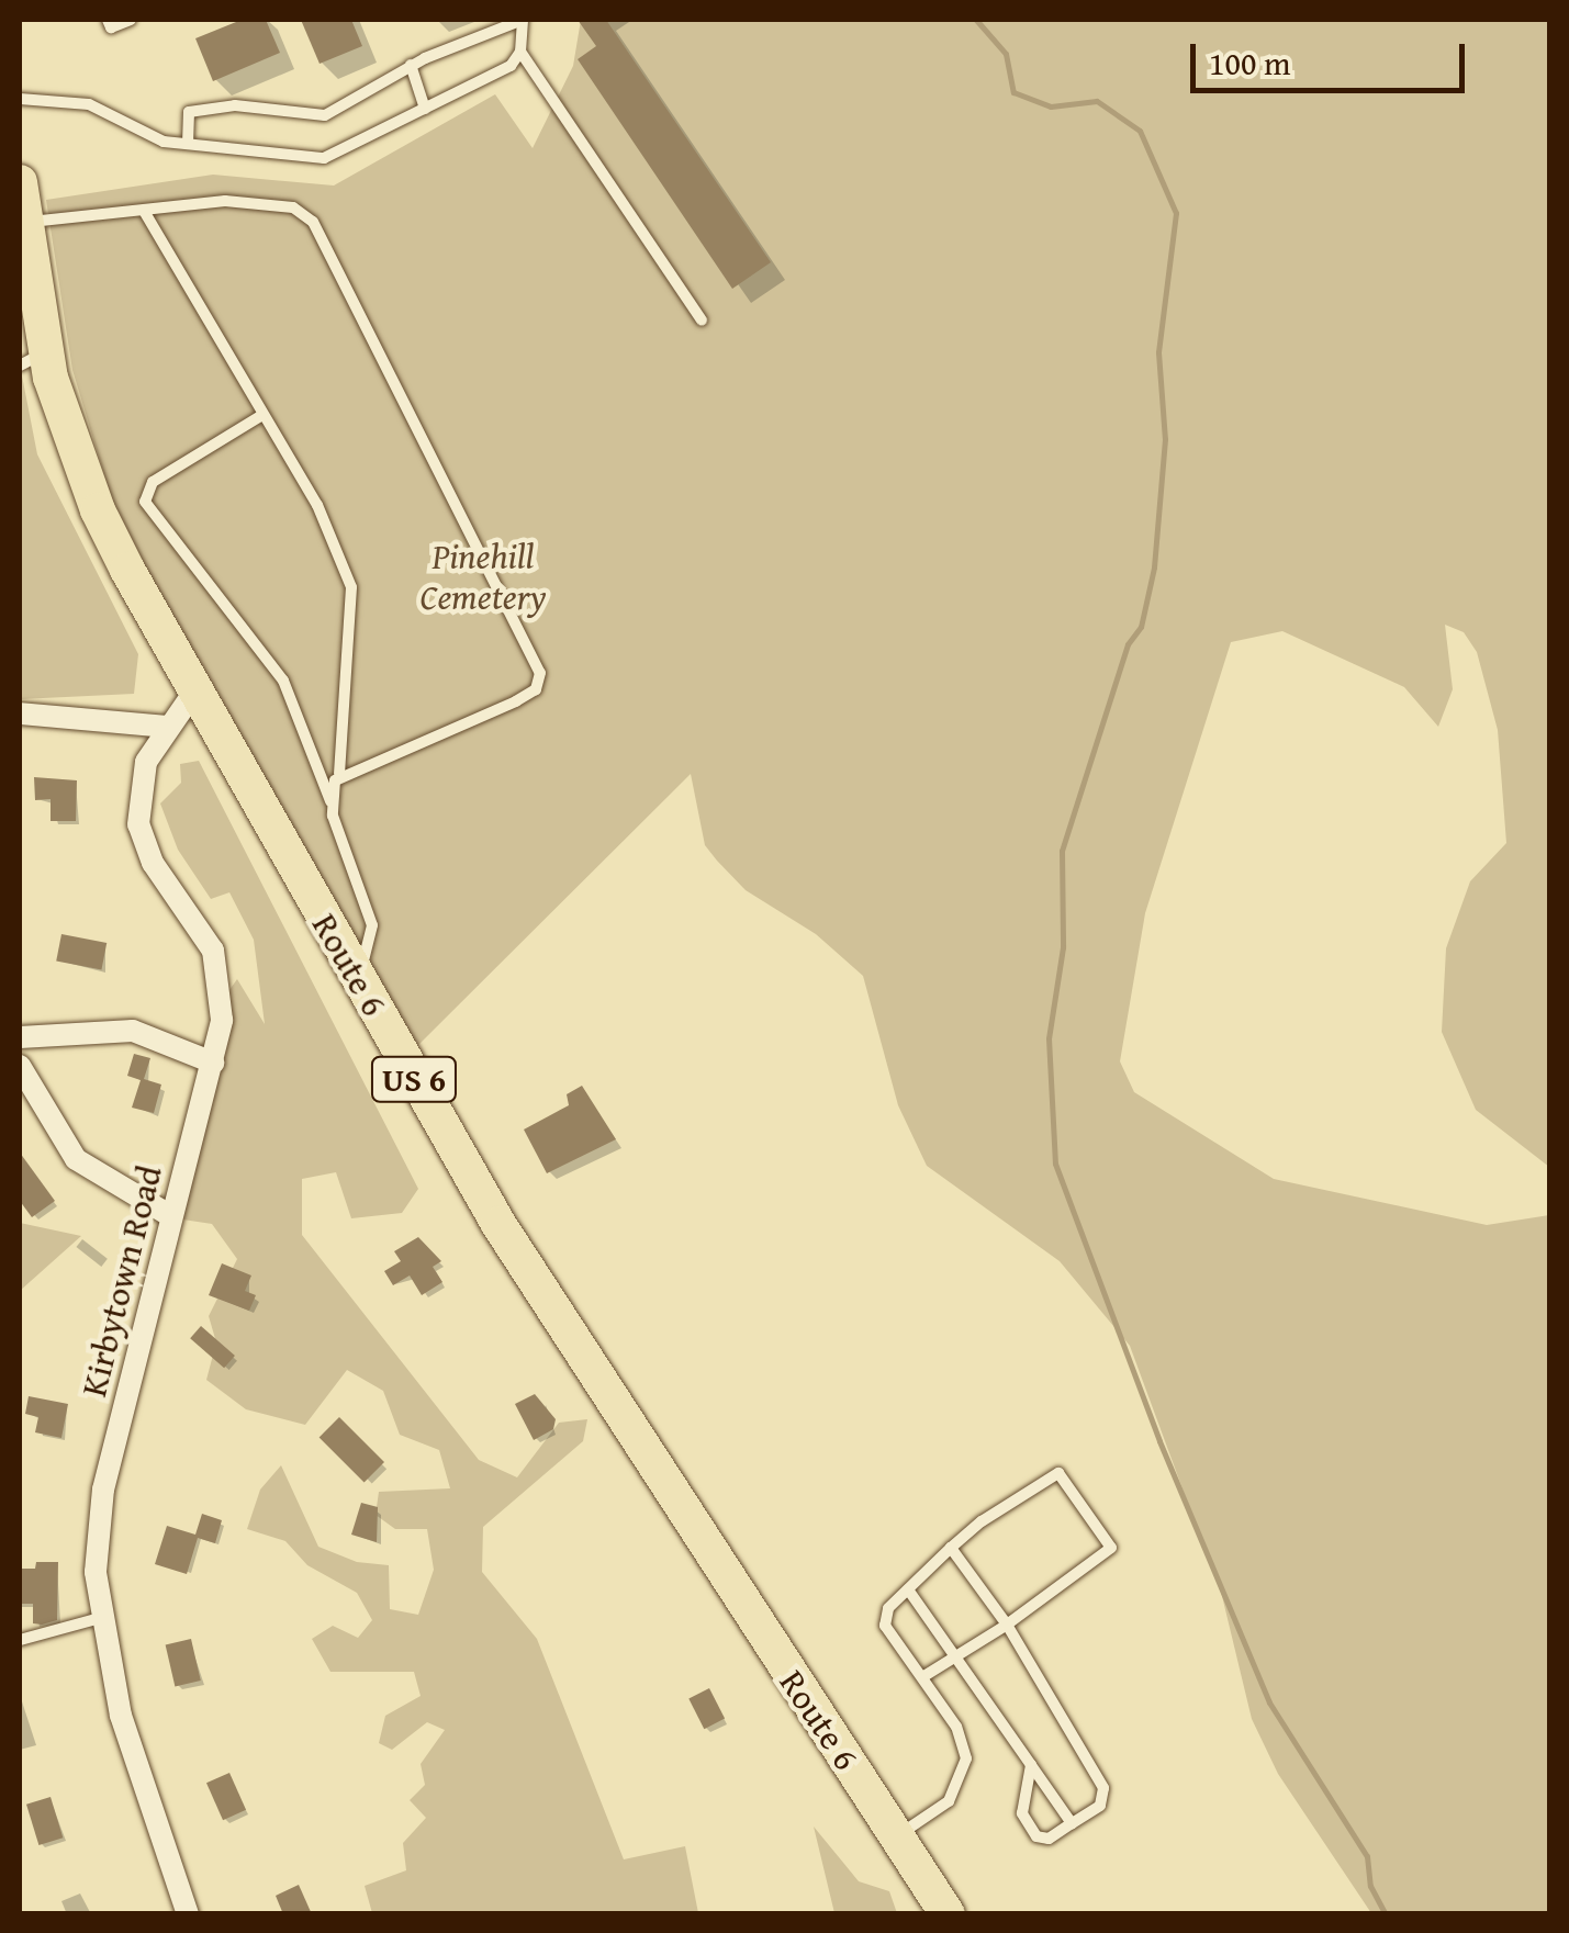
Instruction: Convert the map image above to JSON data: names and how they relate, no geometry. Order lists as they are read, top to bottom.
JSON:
{
  "streets": {
    "main road": ["Route 6", "US 6"],
    "street": ["Kirbytown Road"]
  },
  "crossings": [
    ["Route 6", "Kirbytown Road"]
  ],
  "parks": ["Pinehill Cemetery"],
  "scale_bar": "100 m"
}
